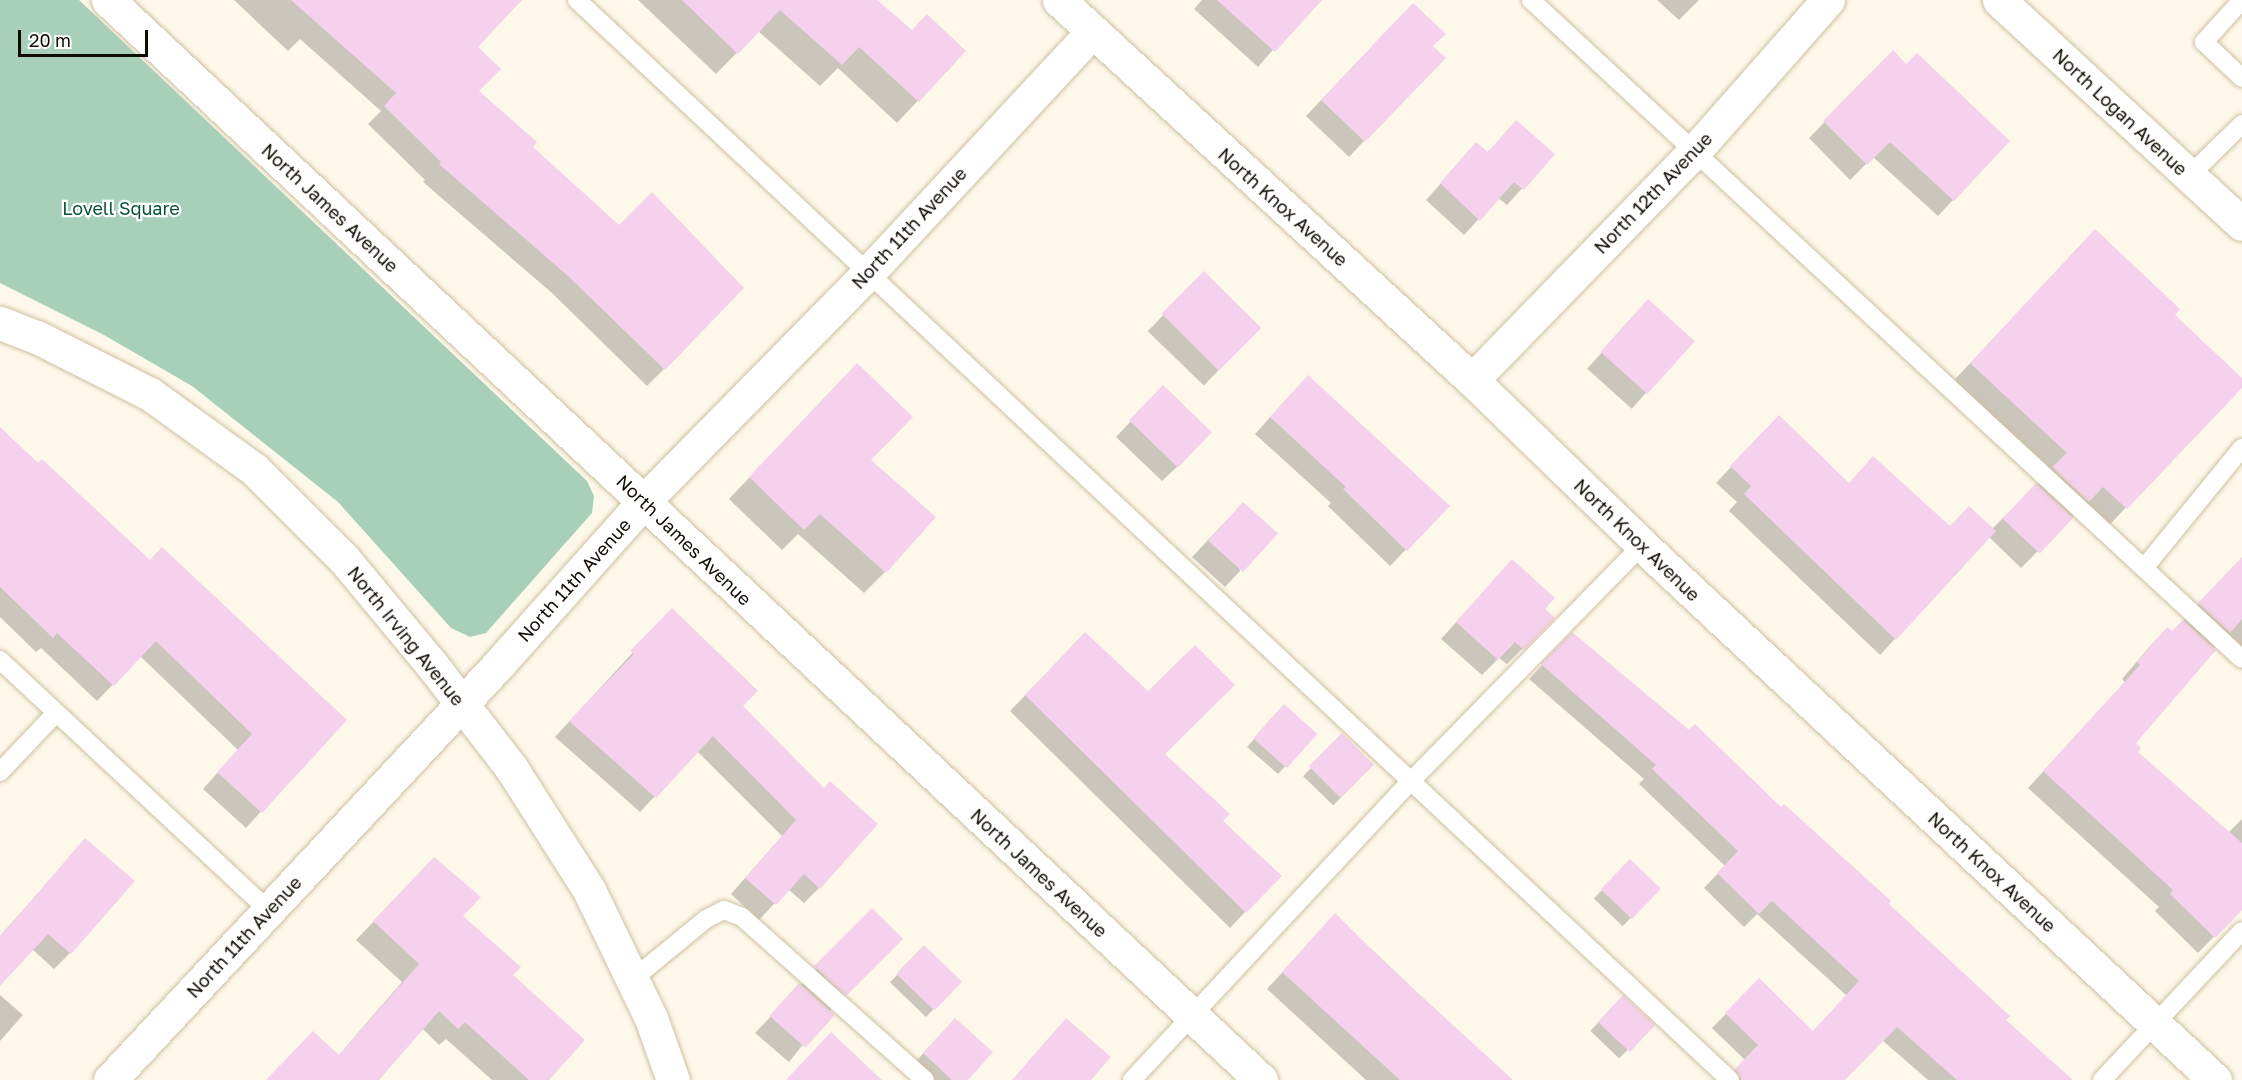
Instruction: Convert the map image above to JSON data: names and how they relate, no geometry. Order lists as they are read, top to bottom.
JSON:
{
  "streets": {
    "street": [
      "North Logan Avenue",
      "North 12th Avenue",
      "North Knox Avenue",
      "North James Avenue",
      "North 11th Avenue",
      "North Irving Avenue"
    ]
  },
  "crossings": [
    ["North 12th Avenue", "North Knox Avenue"],
    ["North Knox Avenue", "North 11th Avenue"],
    ["North James Avenue", "North 11th Avenue"],
    ["North 11th Avenue", "North Irving Avenue"]
  ],
  "parks": ["Lovell Square"],
  "scale_bar": "20 m"
}
